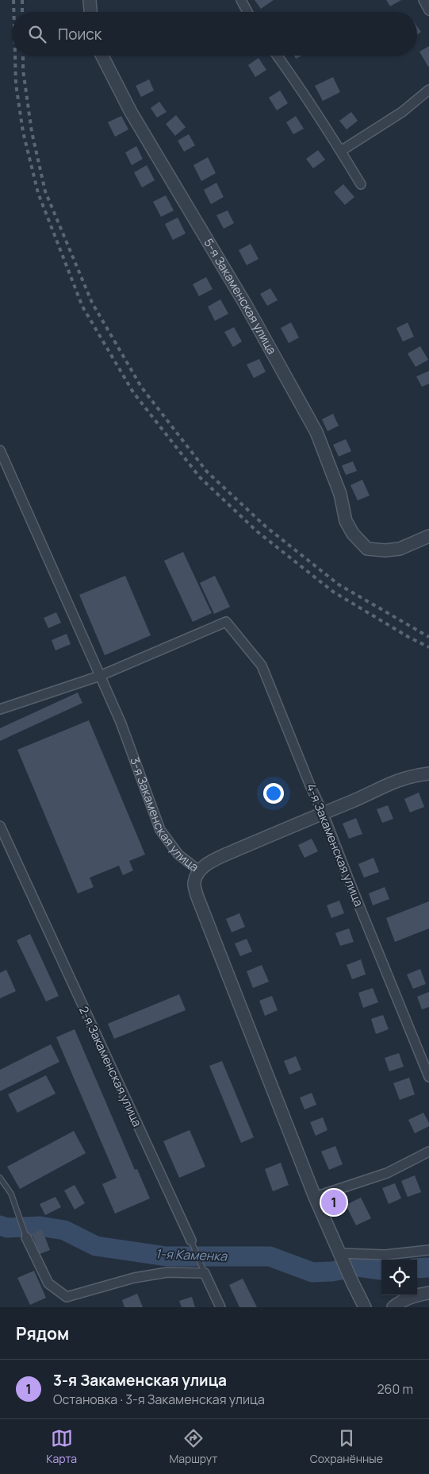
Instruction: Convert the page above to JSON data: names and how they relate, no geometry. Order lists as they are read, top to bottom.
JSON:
{
  "streets": {
    "street": [
      "5-я Закаменская улица",
      "3-я Закаменская улица",
      "4-я Закаменская улица",
      "2-я Закаменская улица"
    ]
  },
  "crossings": [
    ["3-я Закаменская улица", "4-я Закаменская улица"]
  ],
  "water": ["1-я Каменка"],
  "page": {
    "search": "Поиск",
    "pins": "1",
    "heading": "Рядом",
    "list": [
      {
        "mark": "1",
        "name": "3-я Закаменская улица",
        "note": "Остановка · 3-я Закаменская улица",
        "value": "260 m"
      }
    ],
    "nav": ["Карта", "Маршрут", "Сохранённые"]
  }
}
